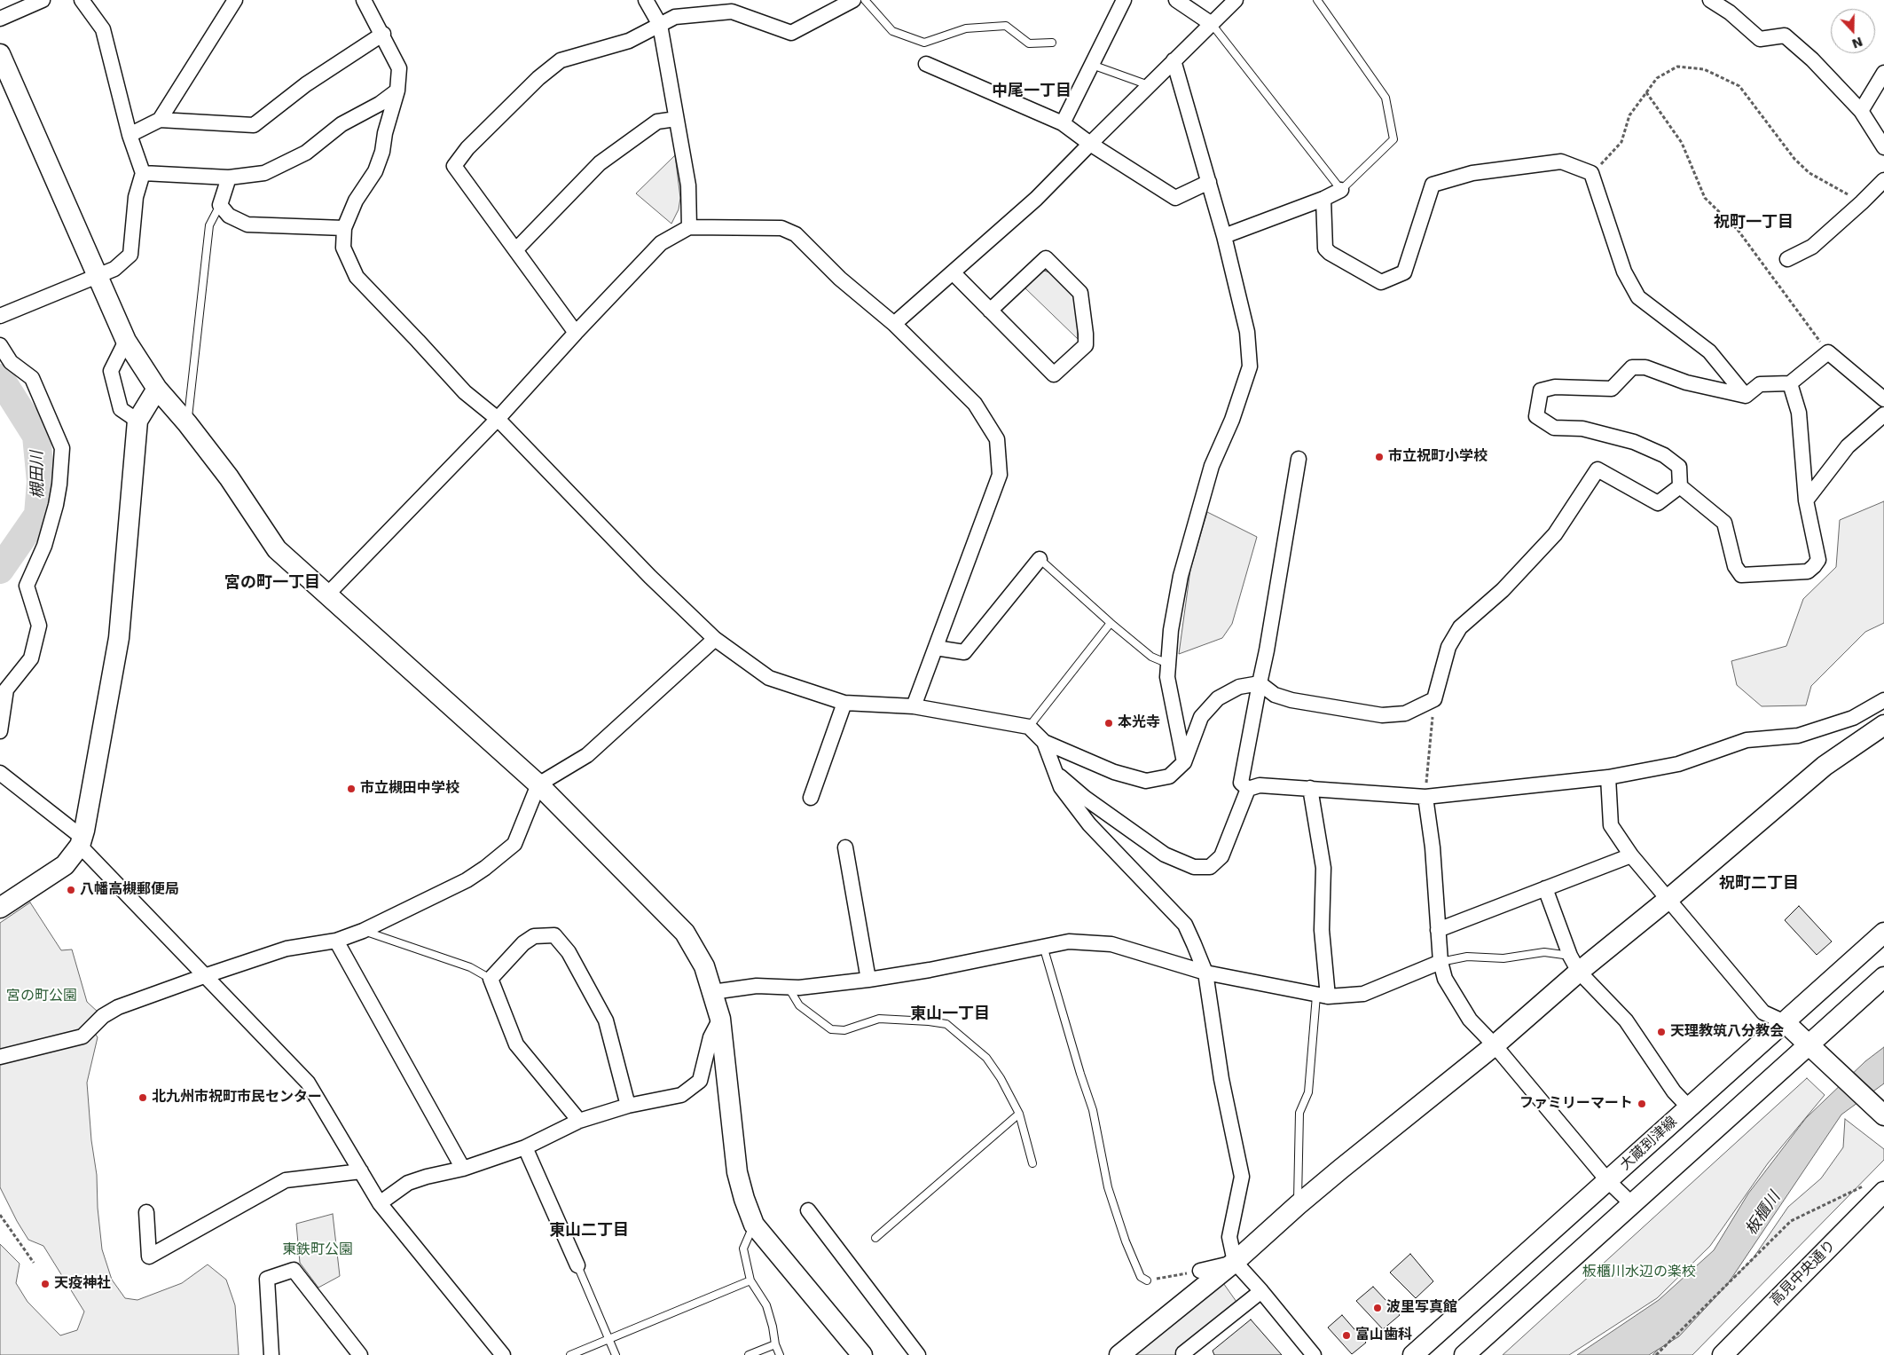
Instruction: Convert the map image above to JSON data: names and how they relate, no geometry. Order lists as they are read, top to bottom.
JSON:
{
  "streets": {
    "street": ["大蔵到津線", "高見中央通り"]
  },
  "districts": [
    "中尾一丁目",
    "祝町一丁目",
    "宮の町一丁目",
    "祝町二丁目",
    "東山一丁目",
    "東山二丁目"
  ],
  "water": ["槻田川", "板櫃川"],
  "parks": ["宮の町公園", "東鉄町公園", "板櫃川水辺の楽校"],
  "places": [
    "市立祝町小学校",
    "本光寺",
    "市立槻田中学校",
    "八幡高槻郵便局",
    "天理教筑八分教会",
    "北九州市祝町市民センター",
    "ファミリーマート",
    "天疫神社",
    "波里写真館",
    "富山歯科"
  ],
  "north": "bottom"
}
